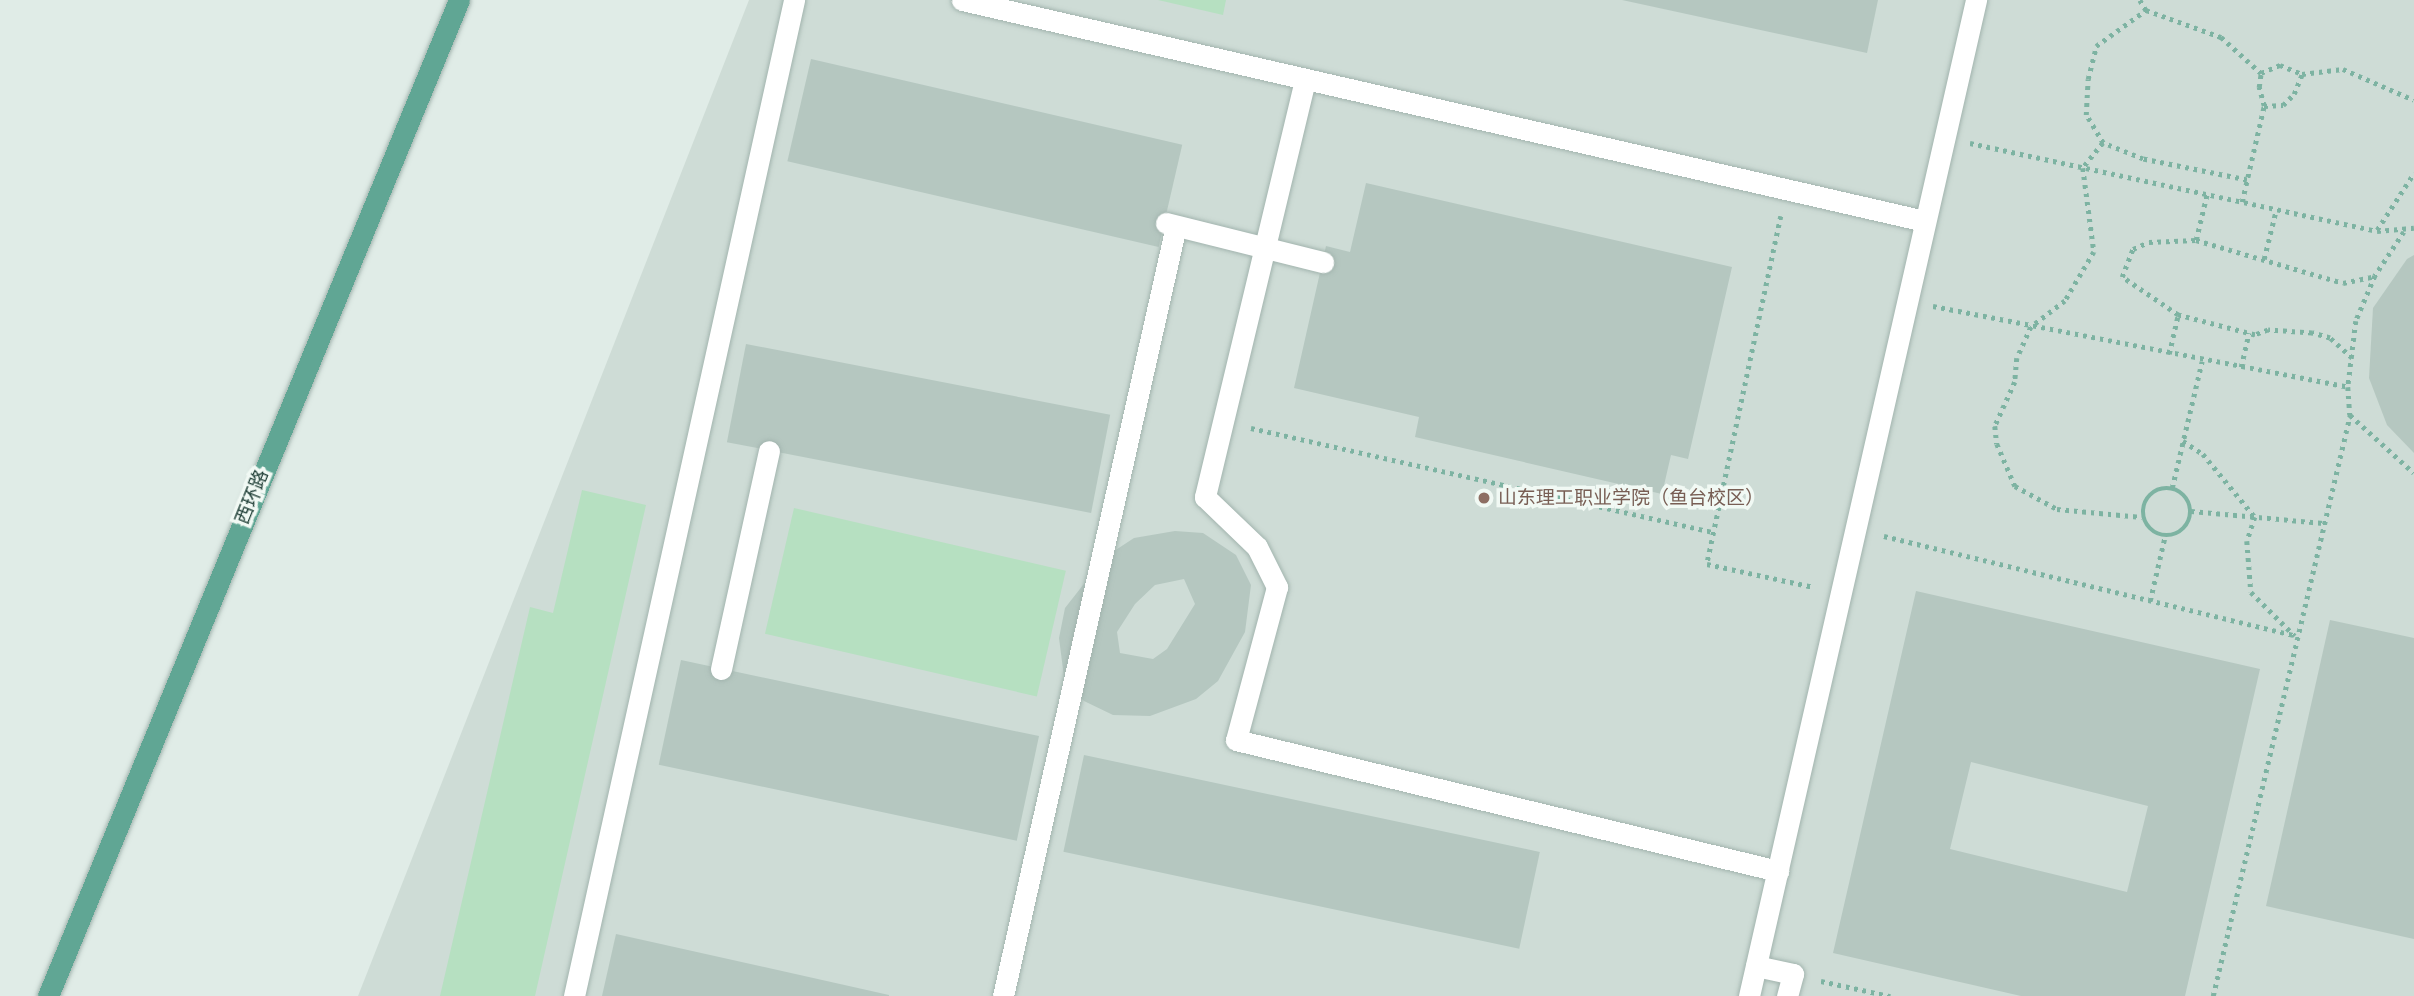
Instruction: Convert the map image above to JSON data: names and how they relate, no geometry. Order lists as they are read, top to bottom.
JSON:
{
  "streets": {
    "main road": ["西环路"]
  },
  "places": ["山东理工职业学院（鱼台校区）"]
}
